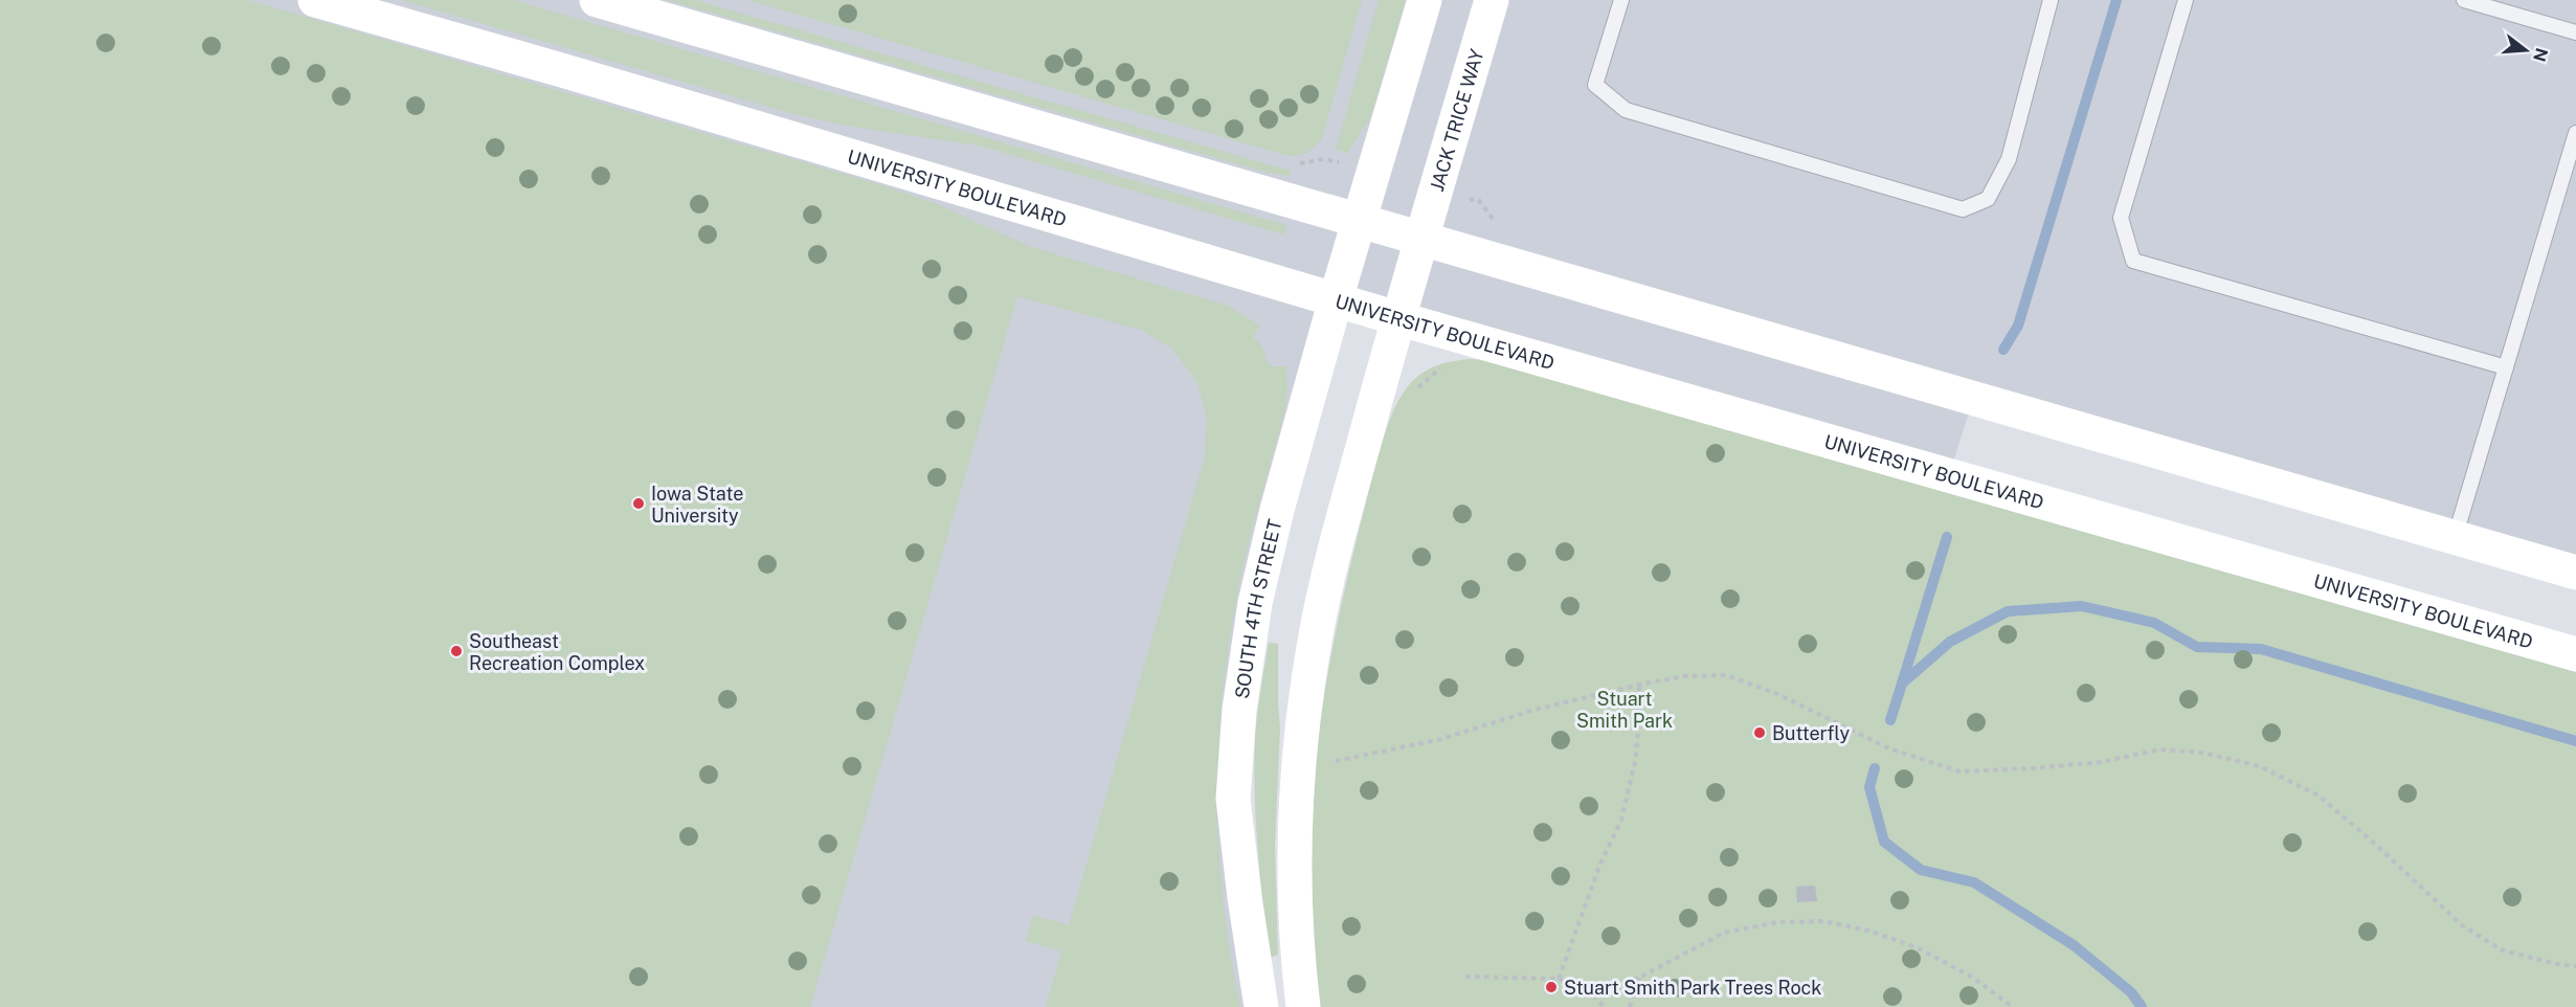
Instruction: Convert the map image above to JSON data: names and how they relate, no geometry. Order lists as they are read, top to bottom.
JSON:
{
  "streets": {
    "main road": ["JACK TRICE WAY", "UNIVERSITY BOULEVARD", "SOUTH 4TH STREET"]
  },
  "crossings": [
    ["UNIVERSITY BOULEVARD", "SOUTH 4TH STREET"]
  ],
  "parks": ["Stuart Smith Park"],
  "places": [
    "Iowa State University",
    "Southeast Recreation Complex",
    "Butterfly",
    "Stuart Smith Park Trees Rock"
  ],
  "north": "right"
}
